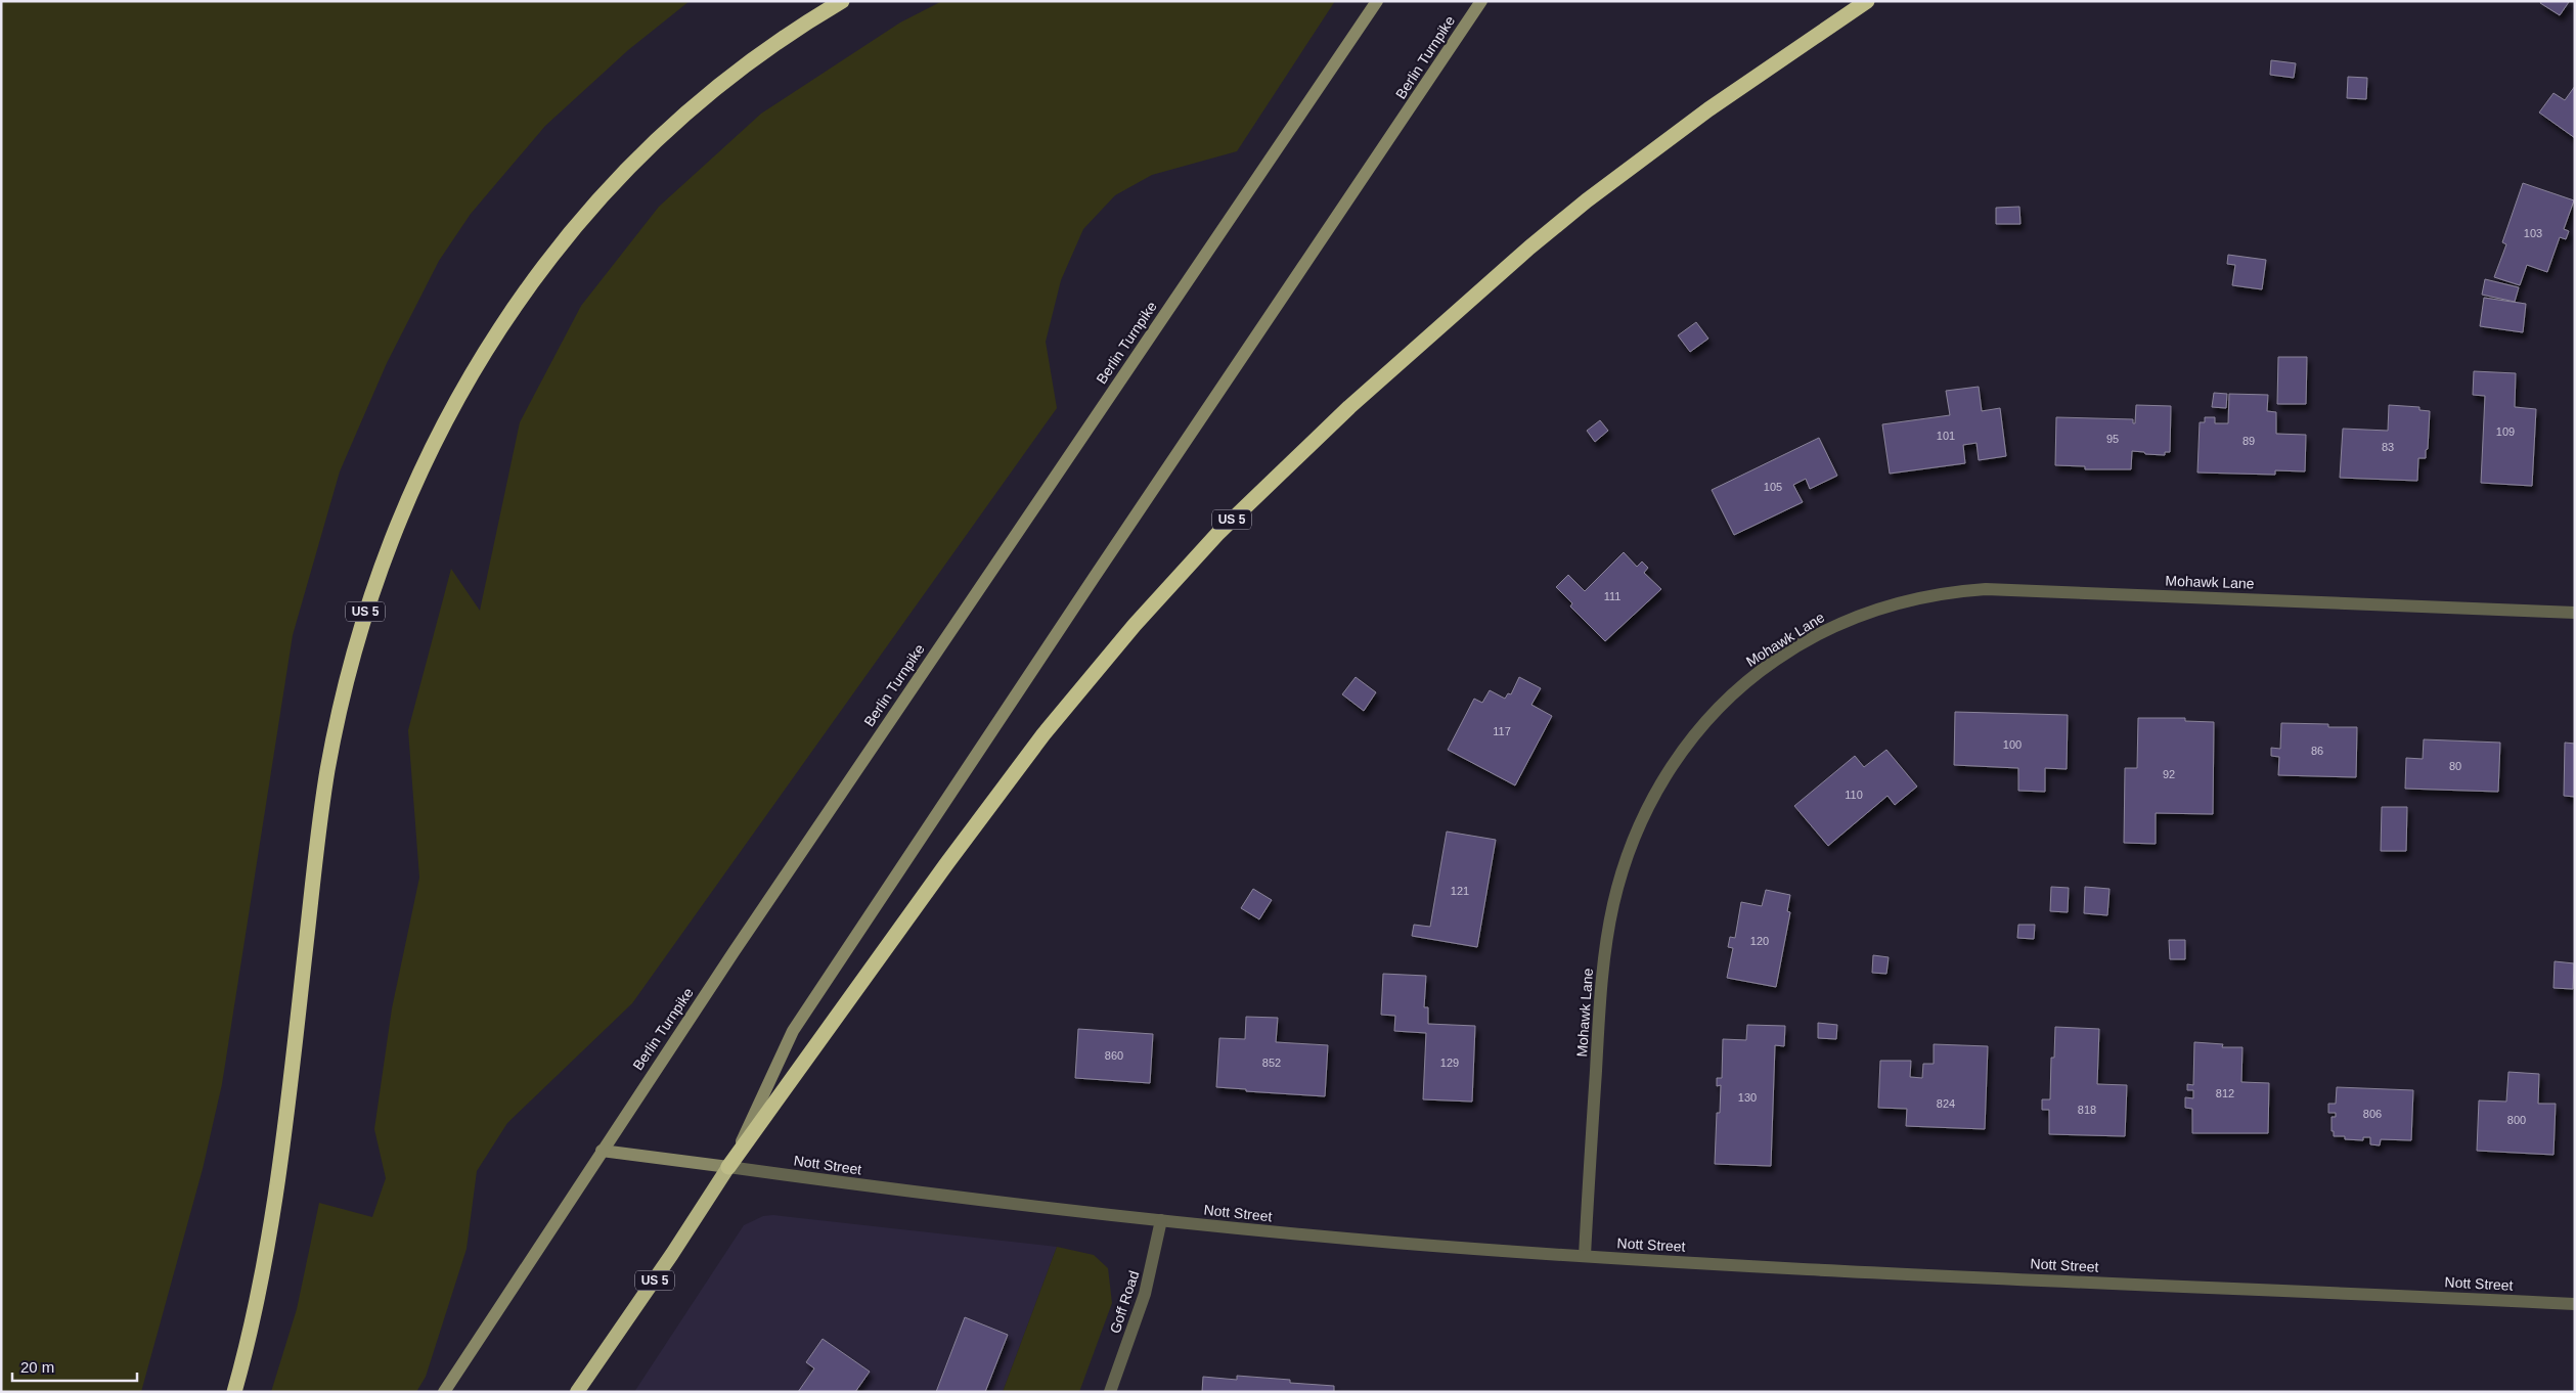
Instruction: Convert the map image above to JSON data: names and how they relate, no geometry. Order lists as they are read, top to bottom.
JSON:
{
  "streets": {
    "highway": ["Berlin Turnpike", "US 5"],
    "street": ["Mohawk Lane", "Nott Street", "Goff Road"]
  },
  "crossings": [
    ["Berlin Turnpike", "US 5"],
    ["Berlin Turnpike", "Nott Street"],
    ["US 5", "Nott Street"],
    ["Mohawk Lane", "Nott Street"],
    ["Nott Street", "Goff Road"]
  ],
  "house_numbers": [
    "103",
    "109",
    "101",
    "95",
    "89",
    "83",
    "105",
    "111",
    "117",
    "100",
    "86",
    "80",
    "92",
    "110",
    "121",
    "120",
    "860",
    "852",
    "129",
    "812",
    "130",
    "824",
    "818",
    "806",
    "800"
  ],
  "scale_bar": "20 m"
}
